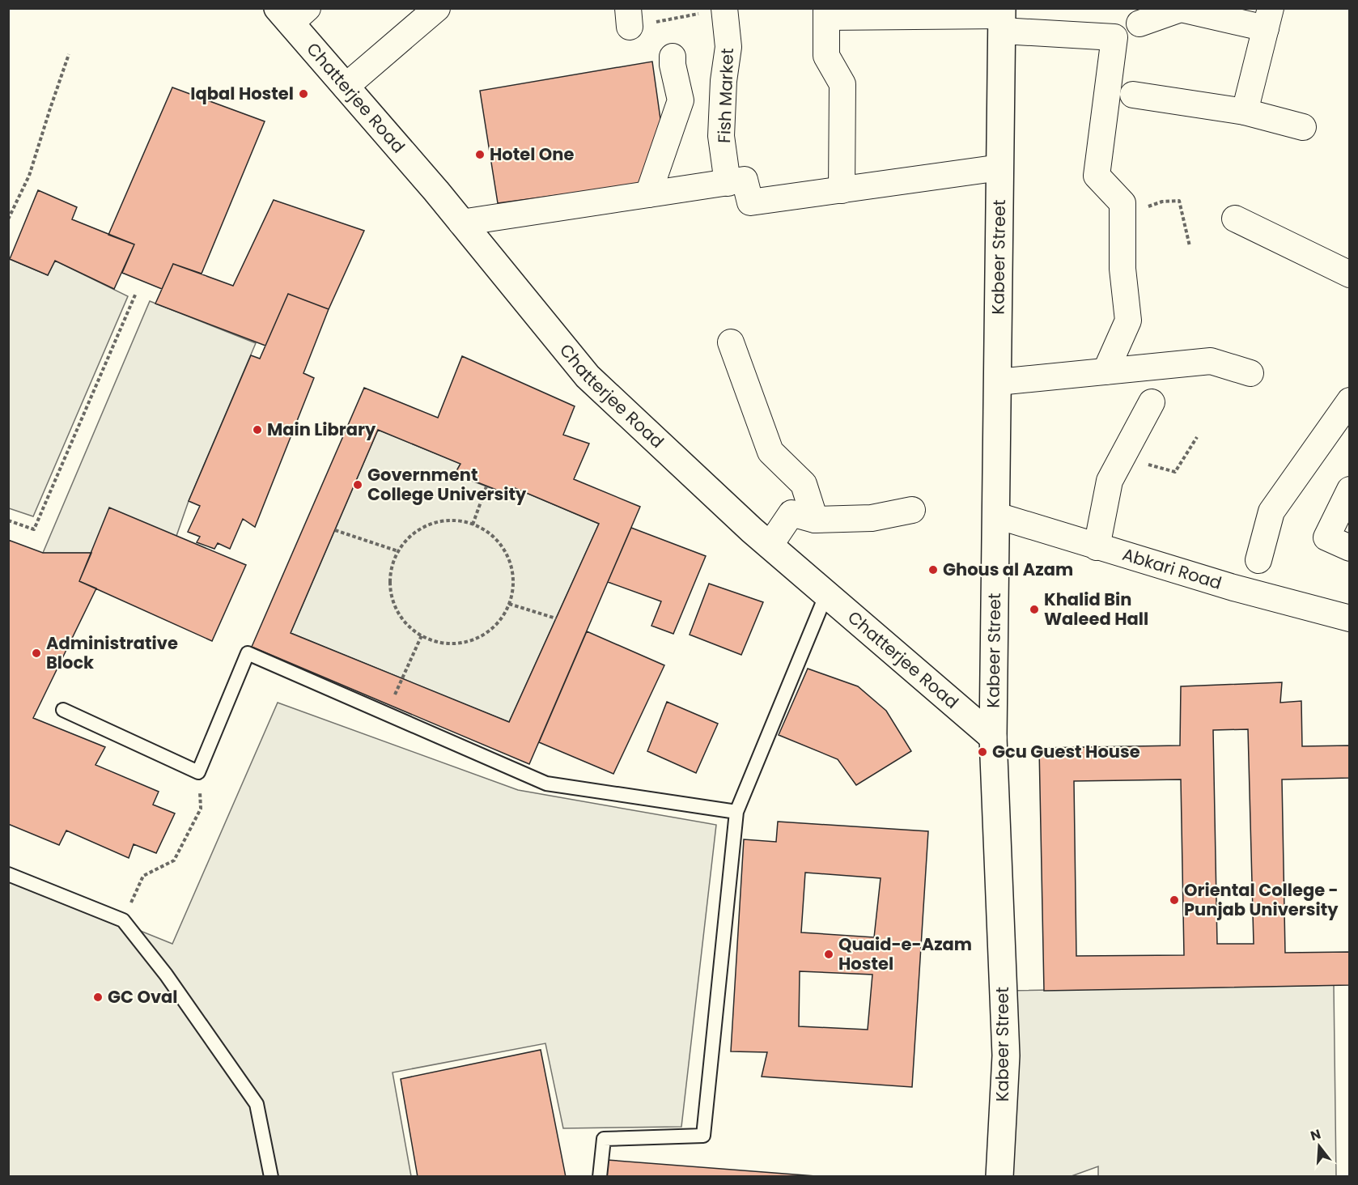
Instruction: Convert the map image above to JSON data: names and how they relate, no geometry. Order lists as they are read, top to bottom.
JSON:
{
  "streets": {
    "street": [
      "Fish Market",
      "Chatterjee Road",
      "Kabeer Street",
      "Abkari Road"
    ]
  },
  "crossings": [
    ["Chatterjee Road", "Kabeer Street"],
    ["Kabeer Street", "Abkari Road"]
  ],
  "places": [
    "Iqbal Hostel",
    "Hotel One",
    "Main Library",
    "Government College University",
    "Ghous al Azam",
    "Khalid Bin Waleed Hall",
    "Administrative Block",
    "Gcu Guest House",
    "Oriental College - Punjab University",
    "Quaid-e-Azam Hostel",
    "GC Oval"
  ],
  "north": "top"
}
